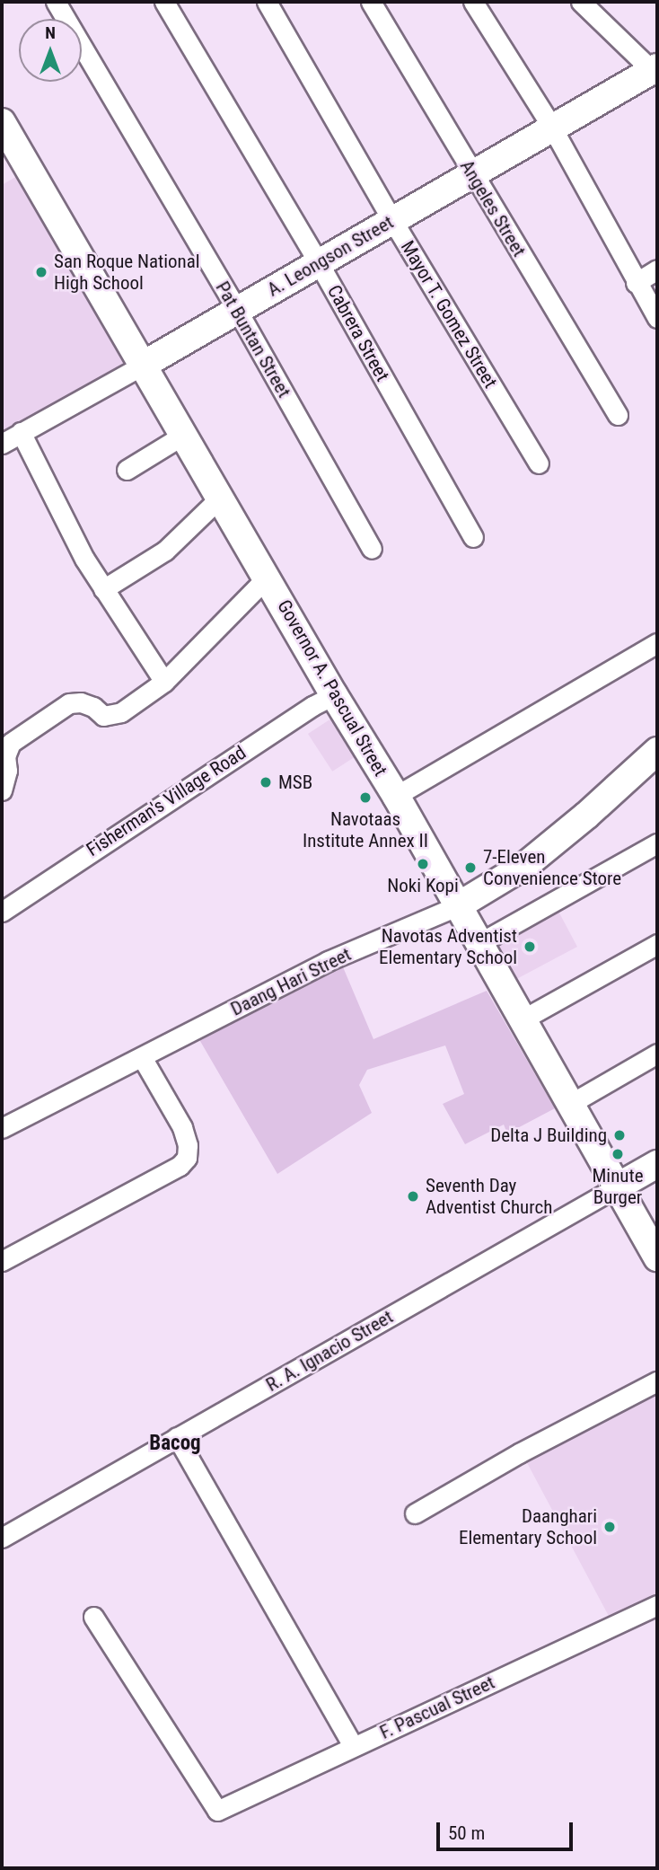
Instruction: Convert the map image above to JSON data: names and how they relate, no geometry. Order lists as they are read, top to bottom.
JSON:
{
  "streets": {
    "main road": [
      "A. Leongson Street",
      "Governor A. Pascual Street",
      "Daang Hari Street",
      "R. A. Ignacio Street"
    ],
    "street": [
      "Angeles Street",
      "Mayor T. Gomez Street",
      "Cabrera Street",
      "Pat Buntan Street",
      "Fisherman's Village Road",
      "F. Pascual Street"
    ]
  },
  "crossings": [
    ["Angeles Street", "A. Leongson Street"],
    ["A. Leongson Street", "Mayor T. Gomez Street"],
    ["A. Leongson Street", "Cabrera Street"],
    ["A. Leongson Street", "Pat Buntan Street"],
    ["A. Leongson Street", "Governor A. Pascual Street"],
    ["Governor A. Pascual Street", "Fisherman's Village Road"],
    ["Governor A. Pascual Street", "Daang Hari Street"],
    ["Governor A. Pascual Street", "R. A. Ignacio Street"]
  ],
  "districts": ["Bacog"],
  "places": [
    "San Roque National High School",
    "MSB",
    "Navotaas Institute Annex II",
    "Noki Kopi",
    "7-Eleven Convenience Store",
    "Navotas Adventist Elementary School",
    "Delta J Building",
    "Minute Burger",
    "Seventh Day Adventist Church",
    "Daanghari Elementary School"
  ],
  "scale_bar": "50 m",
  "north": "top"
}
